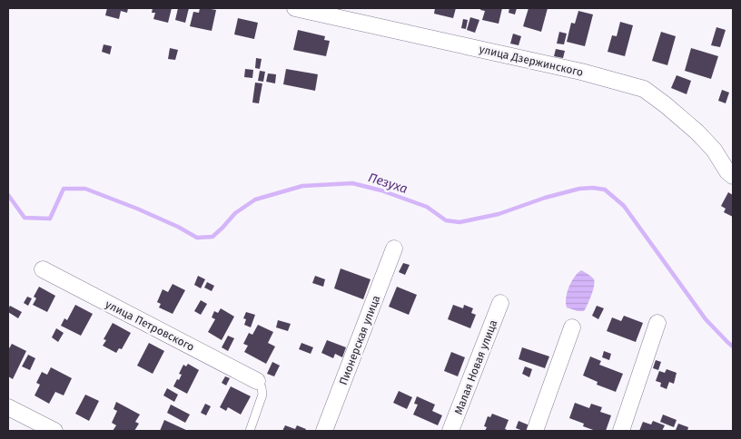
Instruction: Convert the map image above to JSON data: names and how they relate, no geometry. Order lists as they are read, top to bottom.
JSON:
{
  "streets": {
    "street": [
      "улица Дзержинского",
      "улица Петровского",
      "Пионерская улица",
      "Малая Новая улица"
    ]
  },
  "water": ["Пезуха"]
}
